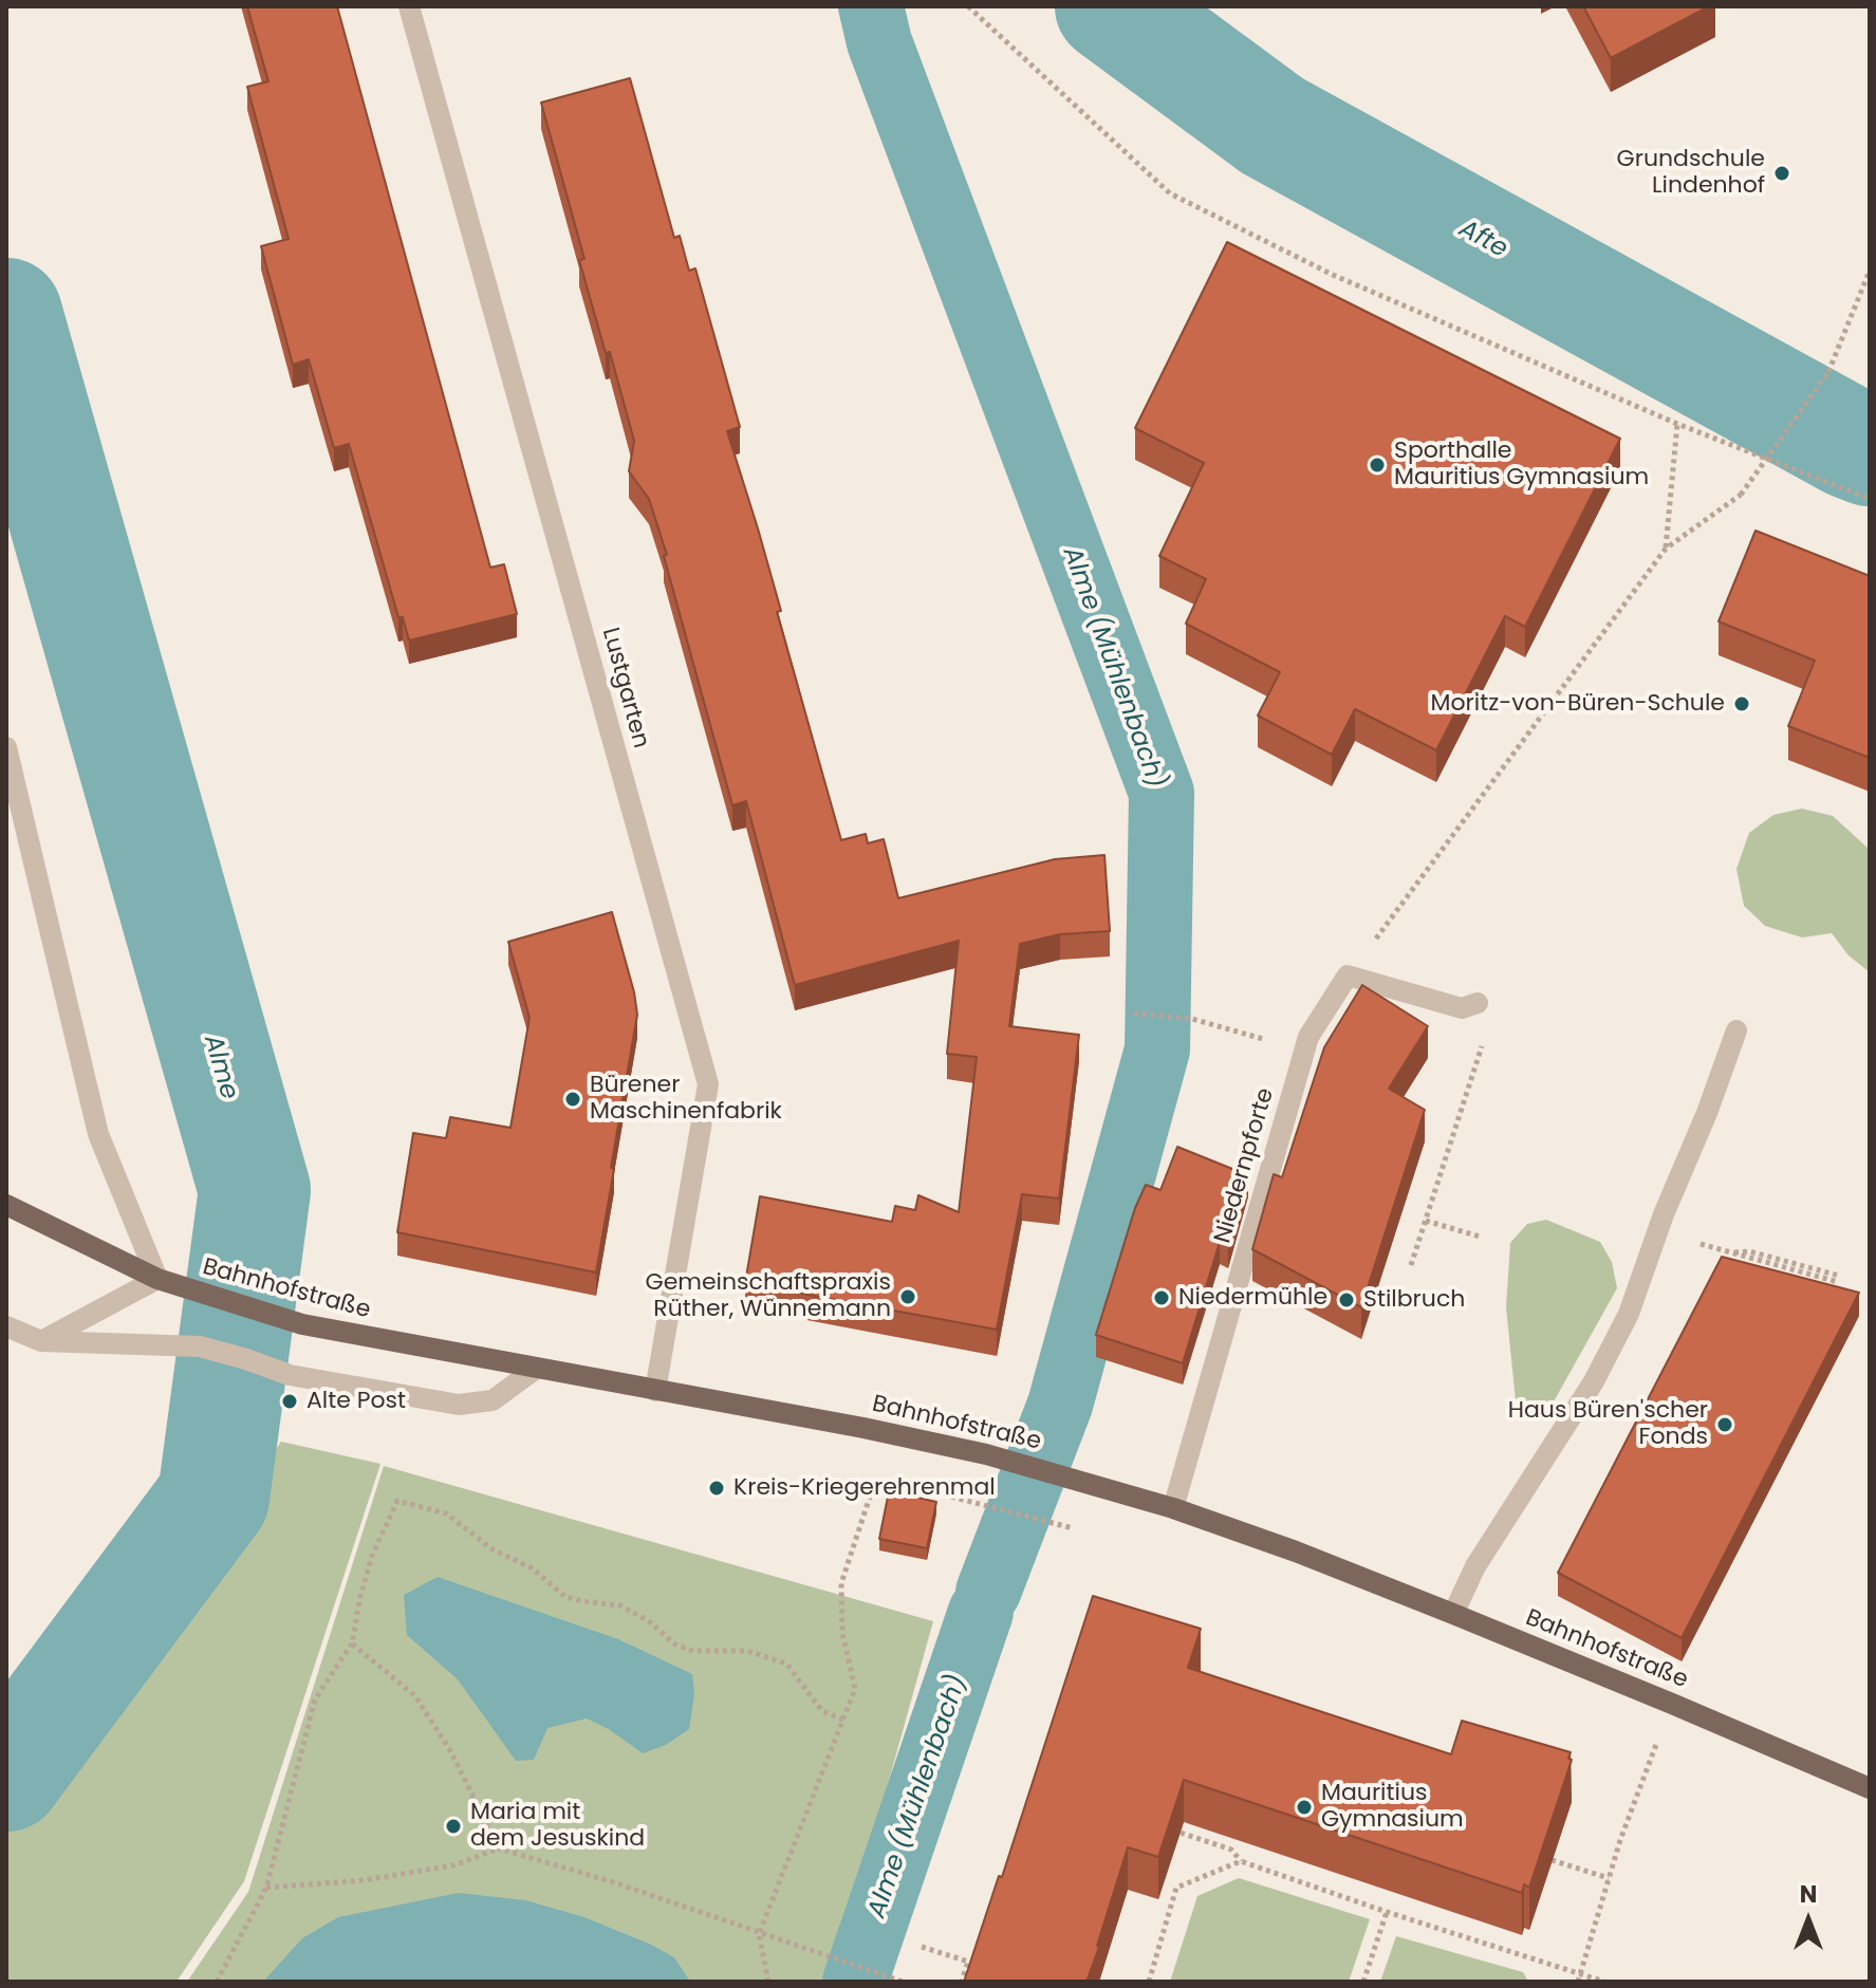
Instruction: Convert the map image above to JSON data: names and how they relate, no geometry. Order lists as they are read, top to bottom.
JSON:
{
  "streets": {
    "main road": ["Bahnhofstraße"],
    "street": ["Lustgarten", "Niedernpforte"]
  },
  "crossings": [
    ["Lustgarten", "Bahnhofstraße"],
    ["Niedernpforte", "Bahnhofstraße"]
  ],
  "water": ["Afte", "Alme (Mühlenbach)", "Alme"],
  "places": [
    "Grundschule Lindenhof",
    "Sporthalle Mauritius Gymnasium",
    "Moritz-von-Büren-Schule",
    "Bürener Maschinenfabrik",
    "Gemeinschaftspraxis Rüther, Wünnemann",
    "Niedermühle",
    "Stilbruch",
    "Alte Post",
    "Haus Büren'scher Fonds",
    "Kreis-Kriegerehrenmal",
    "Mauritius Gymnasium",
    "Maria mit dem Jesuskind"
  ],
  "north": "top"
}
